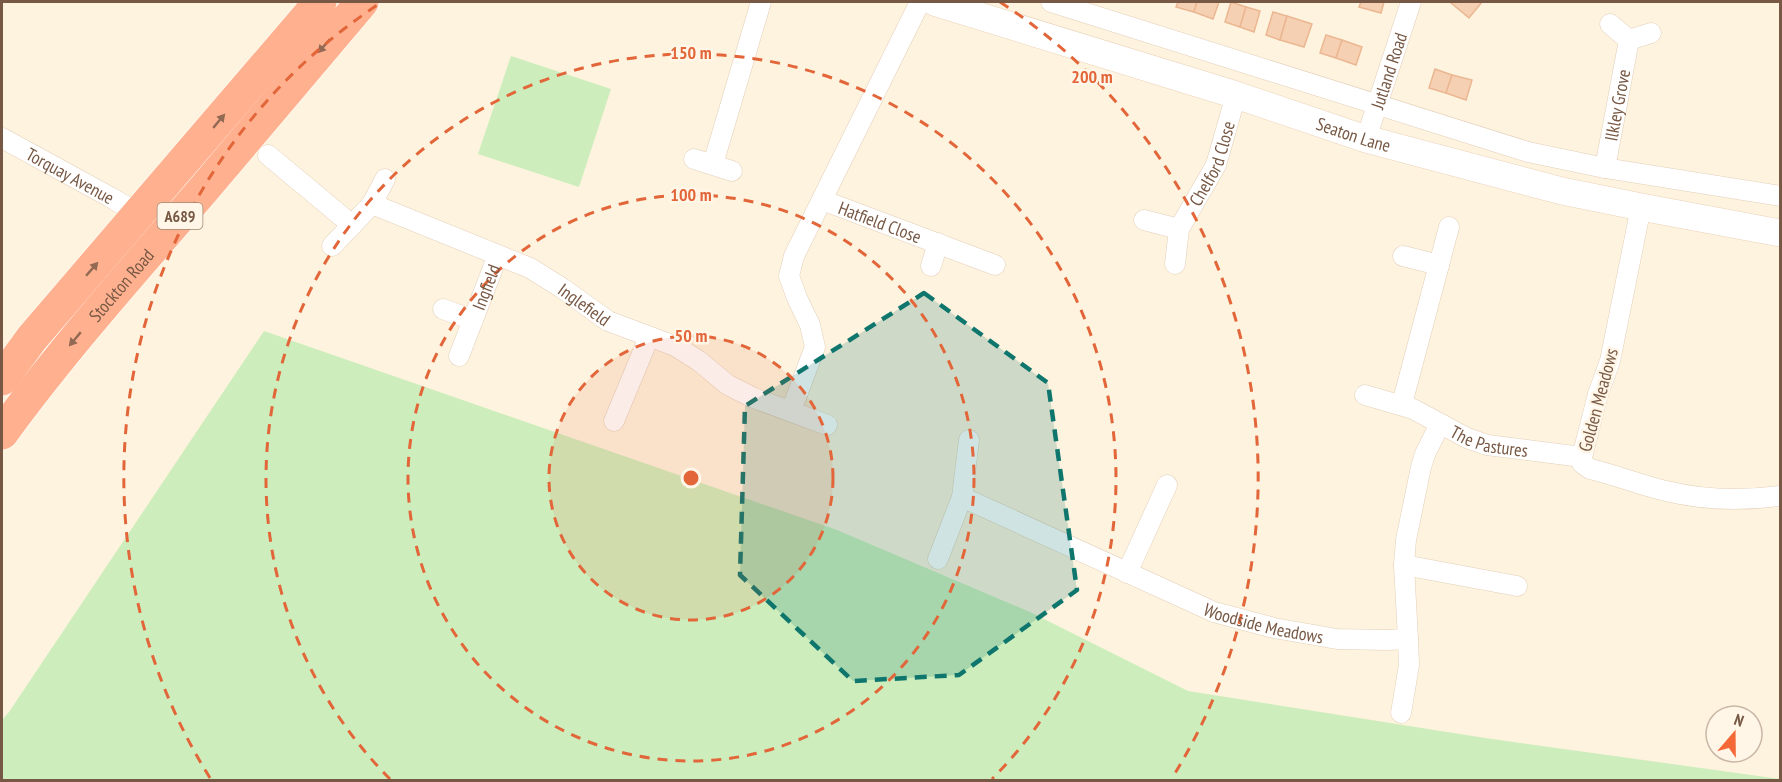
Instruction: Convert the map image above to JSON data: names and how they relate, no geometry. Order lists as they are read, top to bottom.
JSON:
{
  "streets": {
    "highway": ["A689", "Stockton Road"],
    "main road": ["Seaton Lane"],
    "street": [
      "Jutland Road",
      "Ilkley Grove",
      "Chelford Close",
      "Torquay Avenue",
      "Hatfield Close",
      "Ingfield",
      "Inglefield",
      "Golden Meadows",
      "The Pastures",
      "Woodside Meadows"
    ]
  },
  "crossings": [
    ["Jutland Road", "Seaton Lane"],
    ["Ilkley Grove", "Seaton Lane"],
    ["Seaton Lane", "Chelford Close"],
    ["Seaton Lane", "Golden Meadows"],
    ["Torquay Avenue", "Stockton Road"],
    ["Ingfield", "Inglefield"],
    ["Golden Meadows", "The Pastures"]
  ],
  "north": "top",
  "rings": [
    "150 m",
    "200 m",
    "100 m",
    "50 m"
  ]
}
